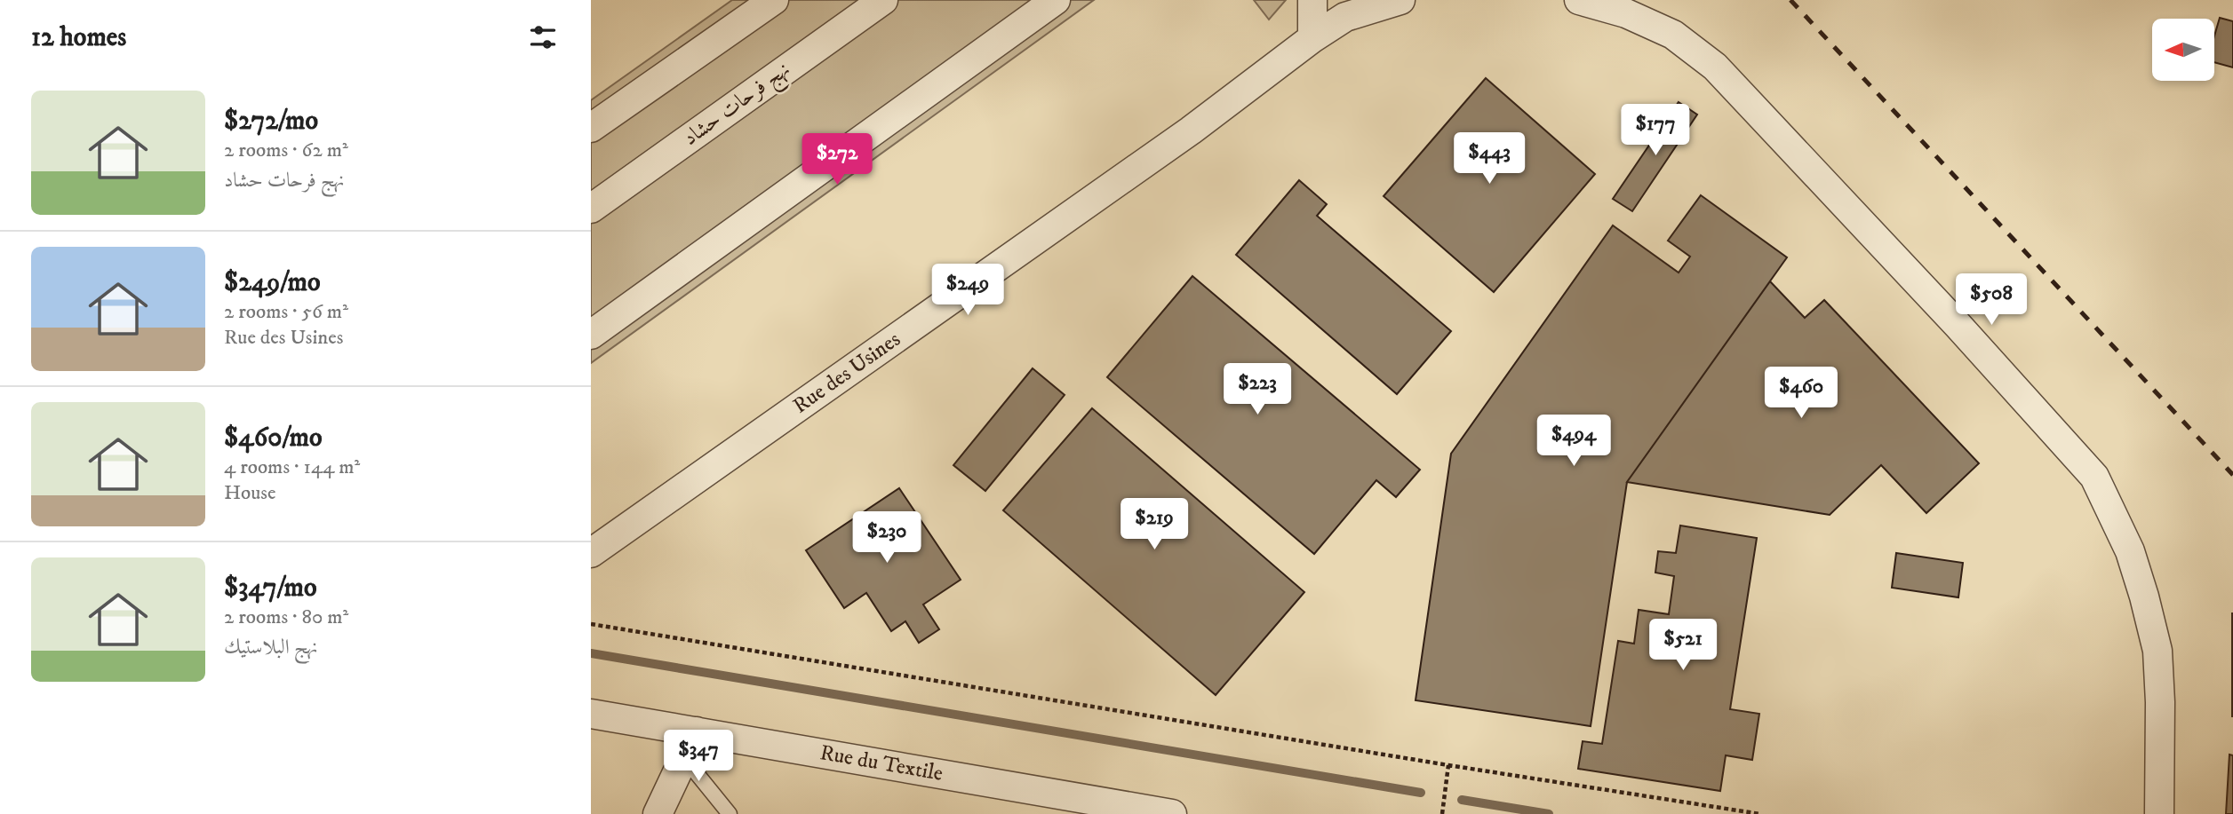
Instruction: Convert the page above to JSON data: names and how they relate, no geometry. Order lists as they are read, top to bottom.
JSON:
{
  "streets": {
    "street": ["نهج فرحات حشاد", "Rue des Usines", "Rue du Textile"]
  },
  "north": "left",
  "page": {
    "heading": "12 homes",
    "list": [
      {
        "name": "$272/mo",
        "note": "2 rooms · 62 m² · نهج فرحات حشاد"
      },
      {
        "name": "$249/mo",
        "note": "2 rooms · 56 m² · Rue des Usines"
      },
      {
        "name": "$460/mo",
        "note": "4 rooms · 144 m² · House"
      },
      {
        "name": "$347/mo",
        "note": "2 rooms · 80 m² · نهج البلاستيك"
      }
    ],
    "price": [
      "$177",
      "$443",
      "$272",
      "$249",
      "$508",
      "$223",
      "$460",
      "$494",
      "$219",
      "$230",
      "$521",
      "$347"
    ]
  }
}
